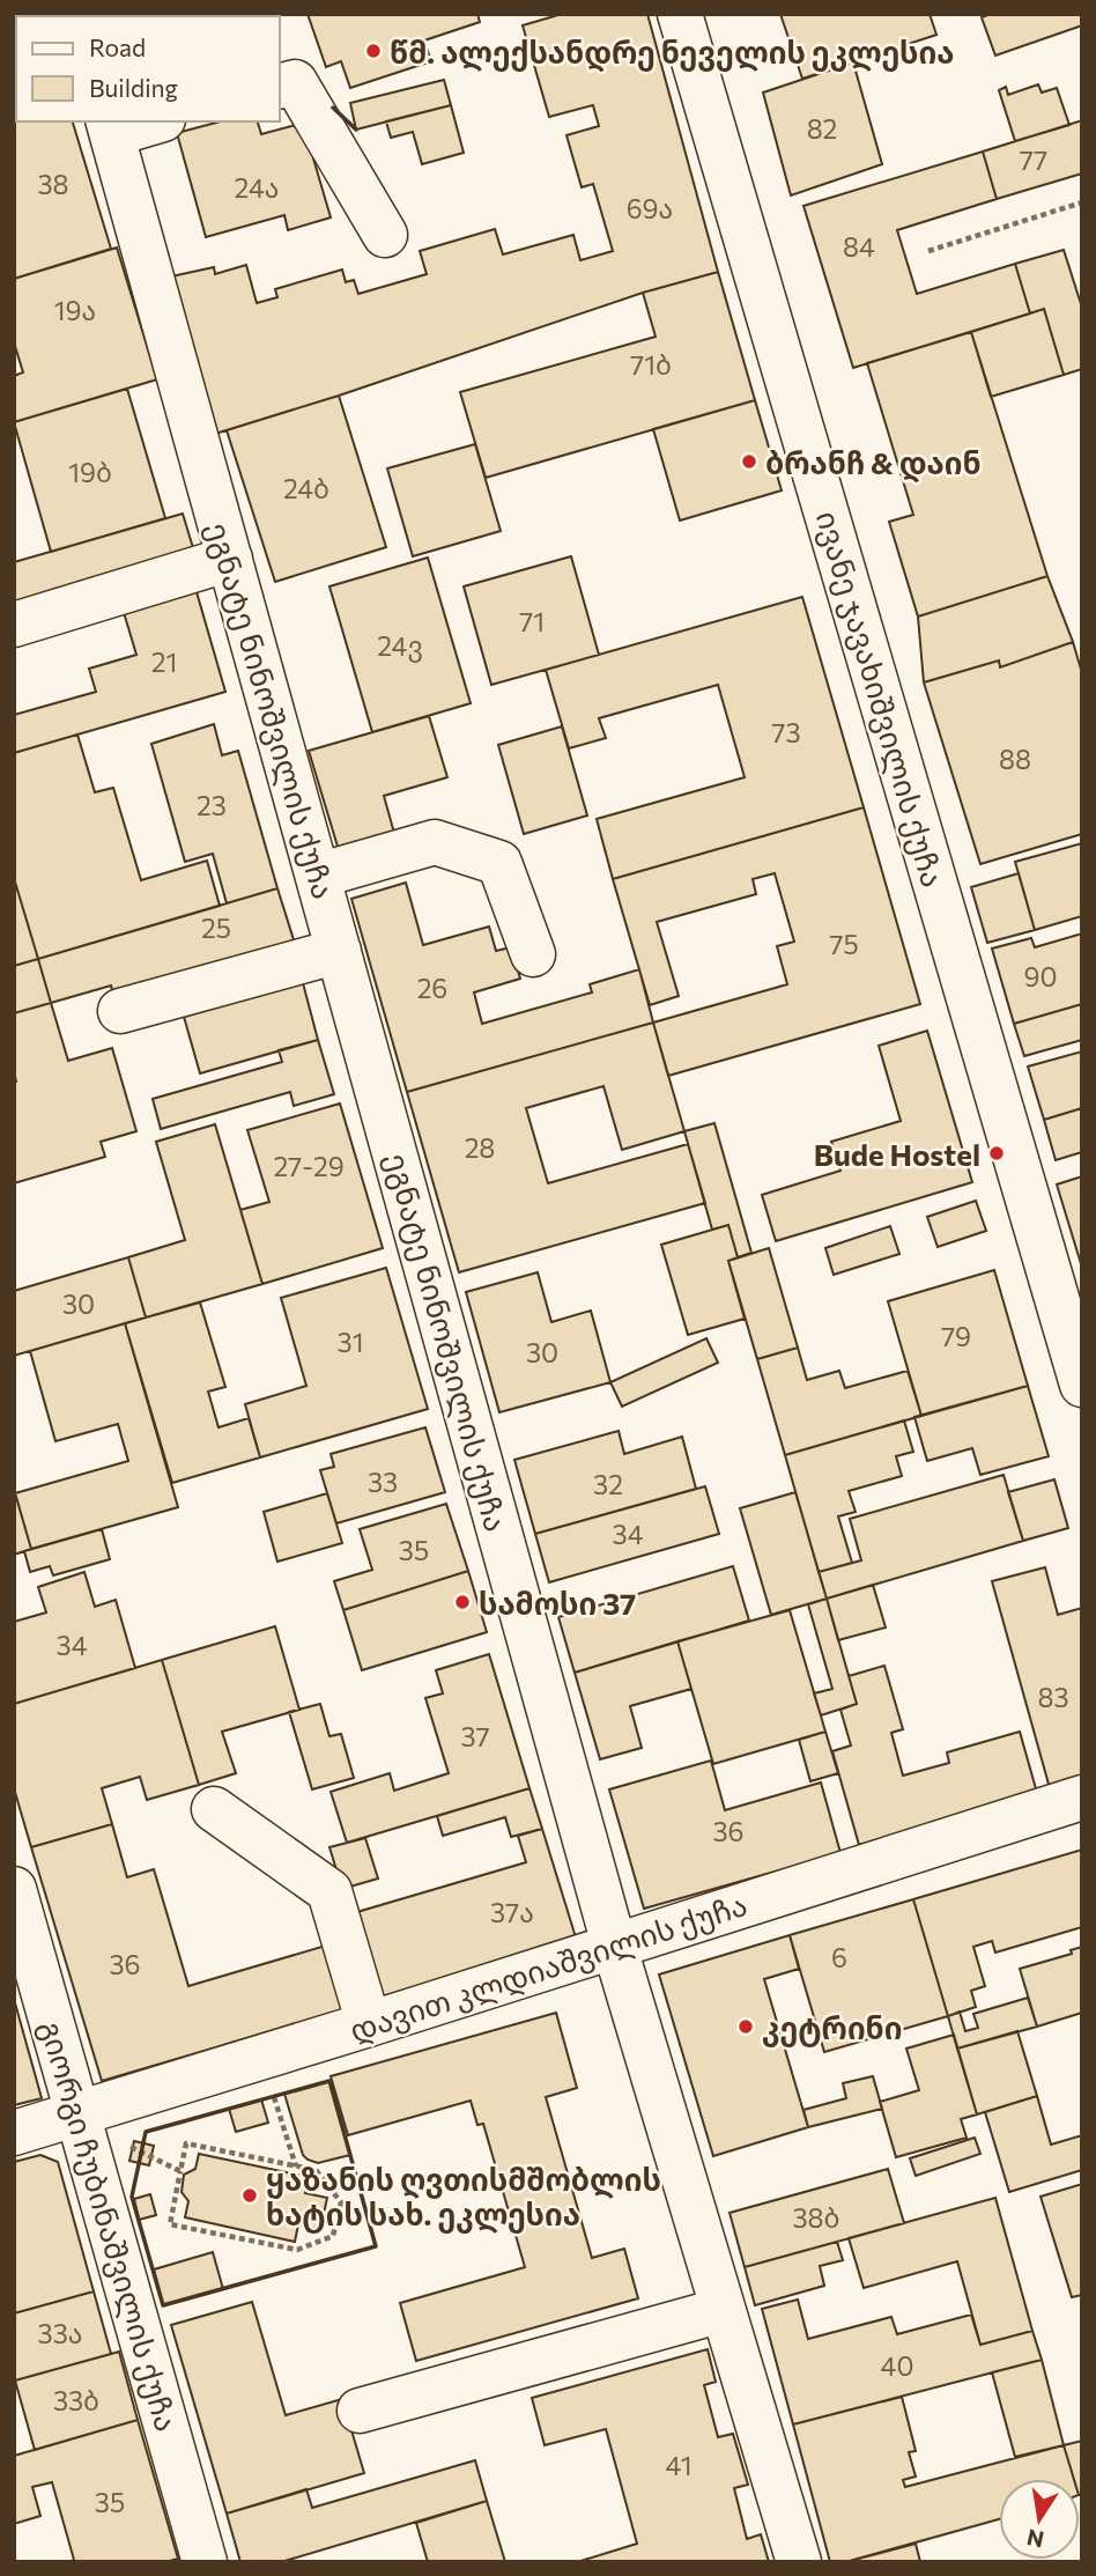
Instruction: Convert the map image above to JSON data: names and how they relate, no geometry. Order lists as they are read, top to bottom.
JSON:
{
  "streets": {
    "street": [
      "ივანე ჯავახიშვილის ქუჩა",
      "ეგნატე ნინოშვილის ქუჩა",
      "დავით კლდიაშვილის ქუჩა",
      "გიორგი ჩუბინაშვილის ქუჩა"
    ]
  },
  "crossings": [
    ["ეგნატე ნინოშვილის ქუჩა", "დავით კლდიაშვილის ქუჩა"],
    ["დავით კლდიაშვილის ქუჩა", "გიორგი ჩუბინაშვილის ქუჩა"]
  ],
  "places": [
    "წმ. ალექსანდრე ნეველის ეკლესია",
    "ბრანჩ & დაინ",
    "Bude Hostel",
    "სამოსი 37",
    "კეტრინი",
    "ყაზანის ღვთისმშობლის ხატის სახ. ეკლესია"
  ],
  "house_numbers": [
    "82",
    "77",
    "38",
    "24ა",
    "69ა",
    "84",
    "19ა",
    "71ბ",
    "19ბ",
    "24ბ",
    "71",
    "24ვ",
    "21",
    "73",
    "88",
    "23",
    "25",
    "75",
    "90",
    "26",
    "28",
    "27-29",
    "30",
    "79",
    "31",
    "30",
    "33",
    "32",
    "34",
    "35",
    "34",
    "83",
    "37",
    "36",
    "37ა",
    "6",
    "36",
    "38ბ",
    "33ა",
    "40",
    "33ბ",
    "41",
    "35"
  ],
  "legend": ["Road", "Building"],
  "north": "bottom"
}
